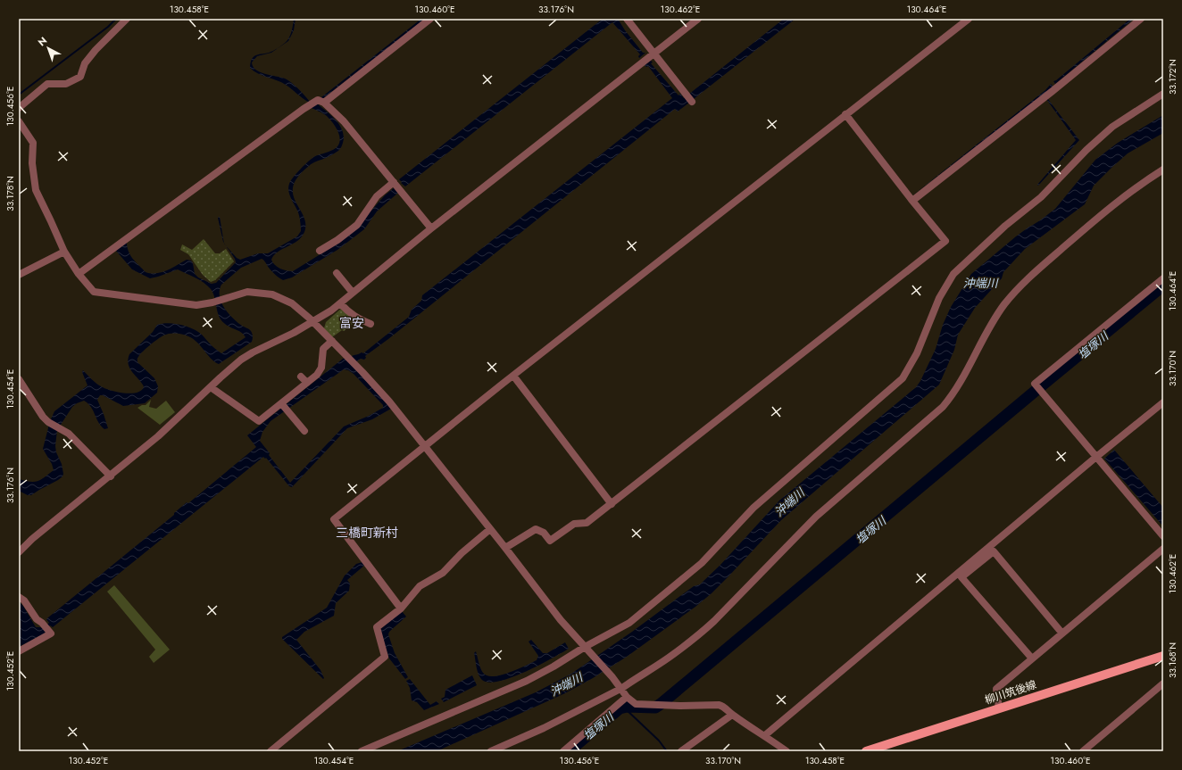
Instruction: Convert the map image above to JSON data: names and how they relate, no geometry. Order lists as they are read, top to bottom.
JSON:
{
  "streets": {
    "main road": ["柳川筑後線"]
  },
  "districts": ["富安", "三橋町新村"],
  "water": ["沖端川", "塩塚川"],
  "north": "top left",
  "coordinates": [
    "130.458°E",
    "130.460°E",
    "33.176°N",
    "130.462°E",
    "130.464°E",
    "33.172°N",
    "130.456°E",
    "33.178°N",
    "33.170°N",
    "130.454°E",
    "33.168°N",
    "130.452°E"
  ]
}
